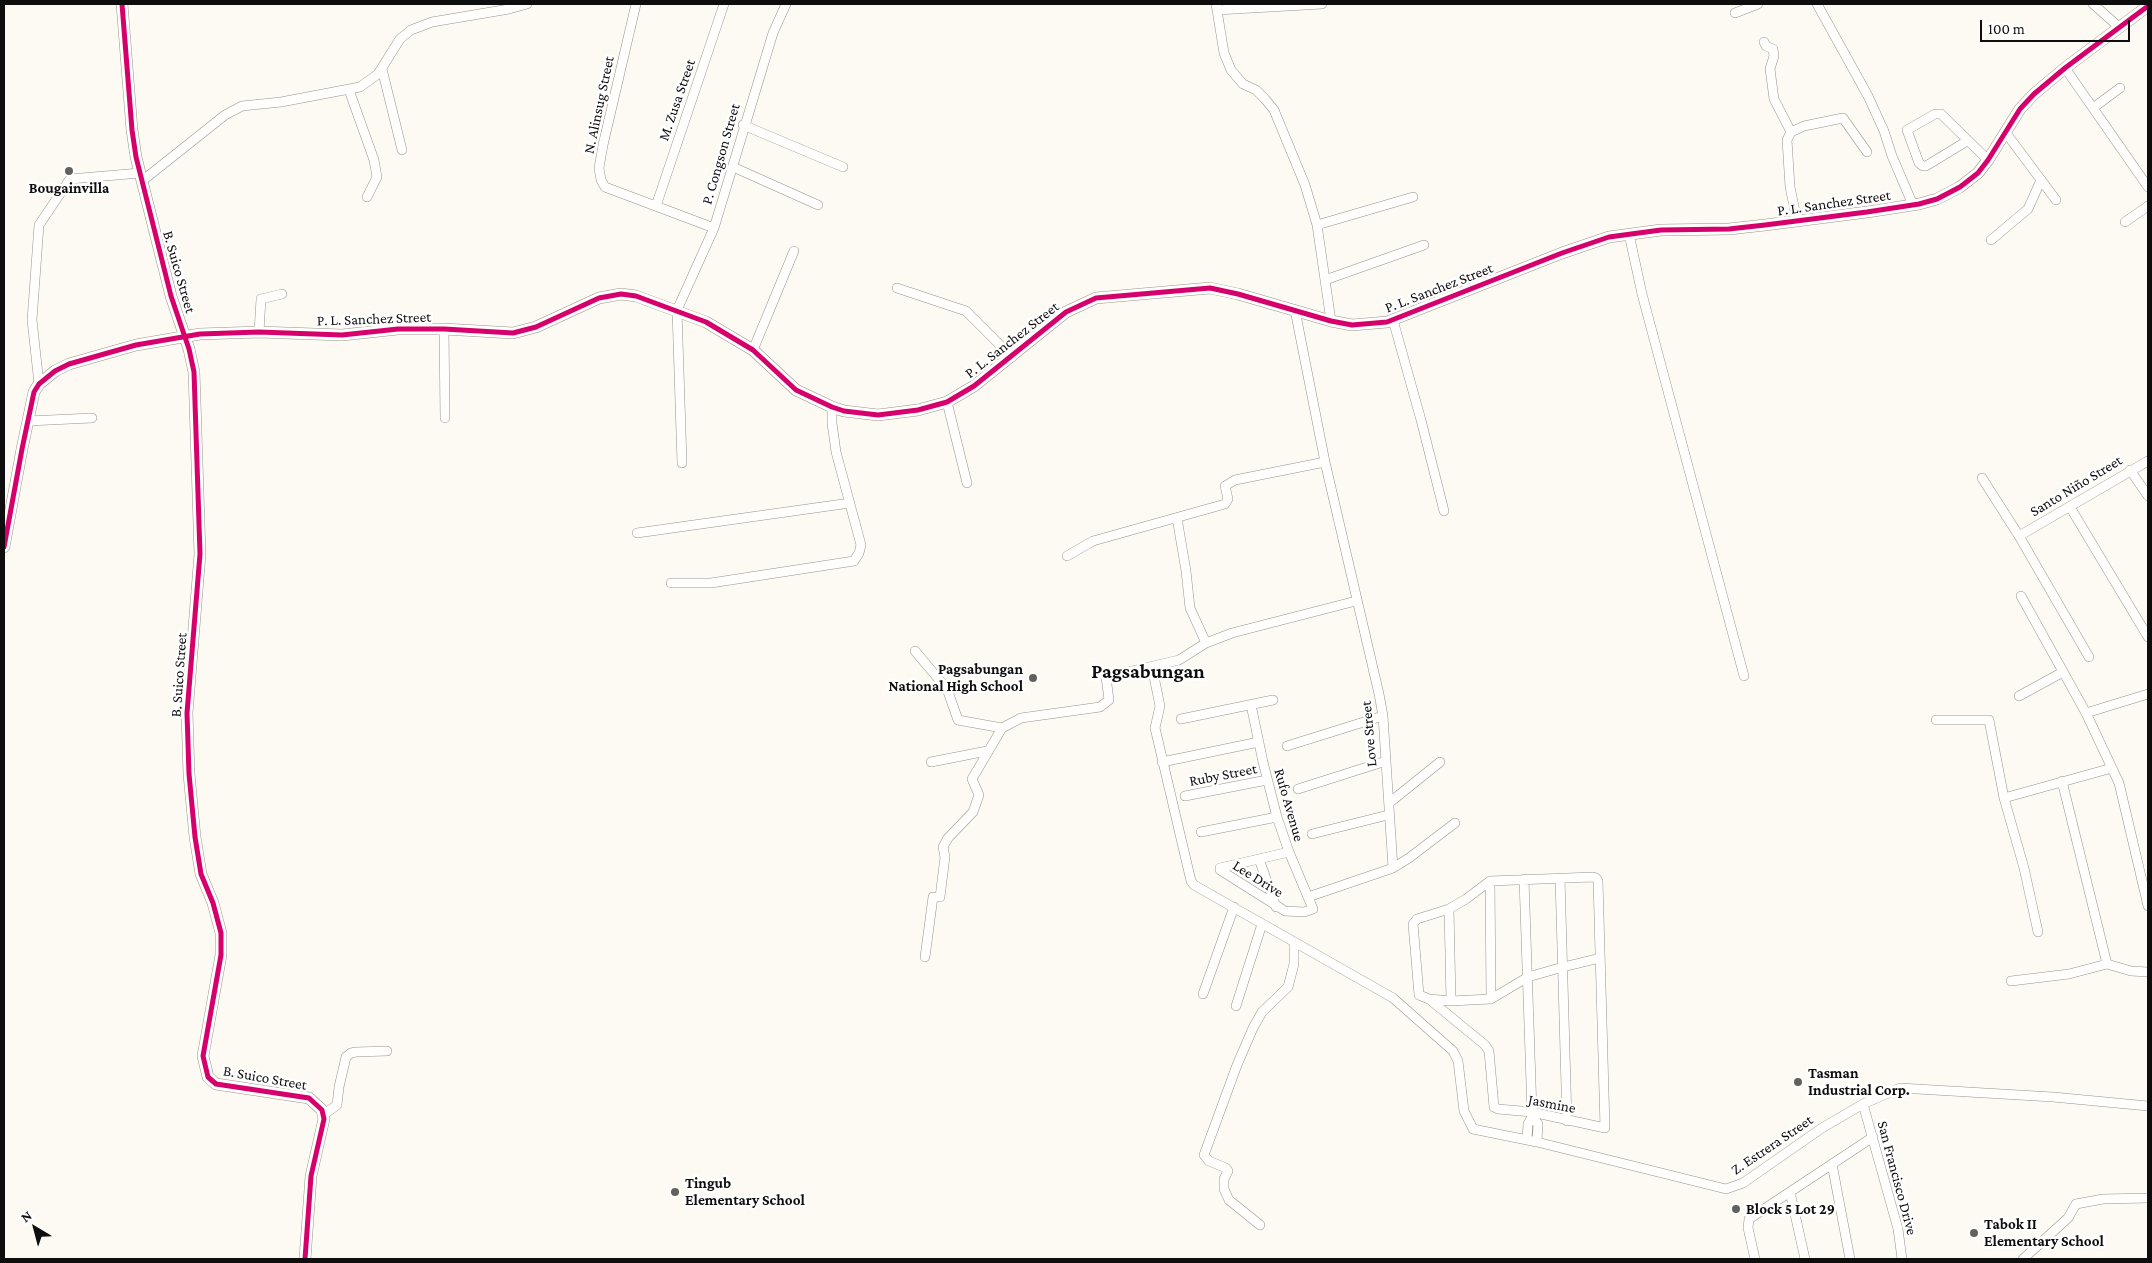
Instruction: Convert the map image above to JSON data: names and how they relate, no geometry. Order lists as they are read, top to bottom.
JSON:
{
  "streets": {
    "street": [
      "M. Zusa Street",
      "N. Alinsug Street",
      "P. Congson Street",
      "P. L. Sanchez Street",
      "B. Suico Street",
      "Santo Niño Street",
      "Love Street",
      "Ruby Street",
      "Rufo Avenue",
      "Lee Drive",
      "Jasmine",
      "Z. Estrera Street",
      "San Francisco Drive"
    ]
  },
  "crossings": [
    ["M. Zusa Street", "N. Alinsug Street"],
    ["N. Alinsug Street", "P. Congson Street"],
    ["P. Congson Street", "P. L. Sanchez Street"],
    ["P. L. Sanchez Street", "B. Suico Street"],
    ["P. L. Sanchez Street", "Love Street"],
    ["Ruby Street", "Rufo Avenue"],
    ["Rufo Avenue", "Lee Drive"],
    ["Z. Estrera Street", "San Francisco Drive"]
  ],
  "districts": ["Pagsabungan"],
  "places": [
    "Bougainvilla",
    "Pagsabungan National High School",
    "Tasman Industrial Corp.",
    "Tingub Elementary School",
    "Block 5 Lot 29",
    "Tabok II Elementary School"
  ],
  "scale_bar": "100 m",
  "north": "top left"
}
